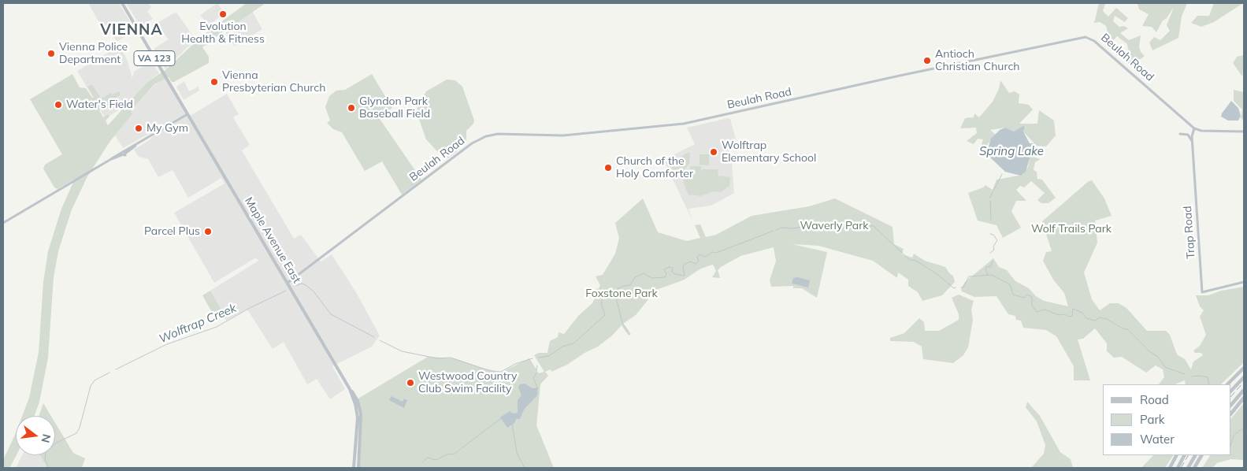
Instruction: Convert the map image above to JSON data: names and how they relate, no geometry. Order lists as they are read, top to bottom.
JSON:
{
  "streets": {
    "main road": [
      "Beulah Road",
      "VA 123",
      "Trap Road",
      "Maple Avenue East"
    ]
  },
  "crossings": [
    ["Beulah Road", "Trap Road"],
    ["Beulah Road", "Maple Avenue East"],
    ["VA 123", "Maple Avenue East"]
  ],
  "districts": ["VIENNA"],
  "water": ["Spring Lake", "Wolftrap Creek"],
  "parks": ["Waverly Park", "Wolf Trails Park", "Foxstone Park"],
  "places": [
    "Evolution Health & Fitness",
    "Vienna Police Department",
    "Antioch Christian Church",
    "Vienna Presbyterian Church",
    "Water's Field",
    "Glyndon Park Baseball Field",
    "My Gym",
    "Wolftrap Elementary School",
    "Church of the Holy Comforter",
    "Parcel Plus",
    "Westwood Country Club Swim Facility"
  ],
  "legend": ["Road", "Park", "Water"],
  "north": "right"
}
